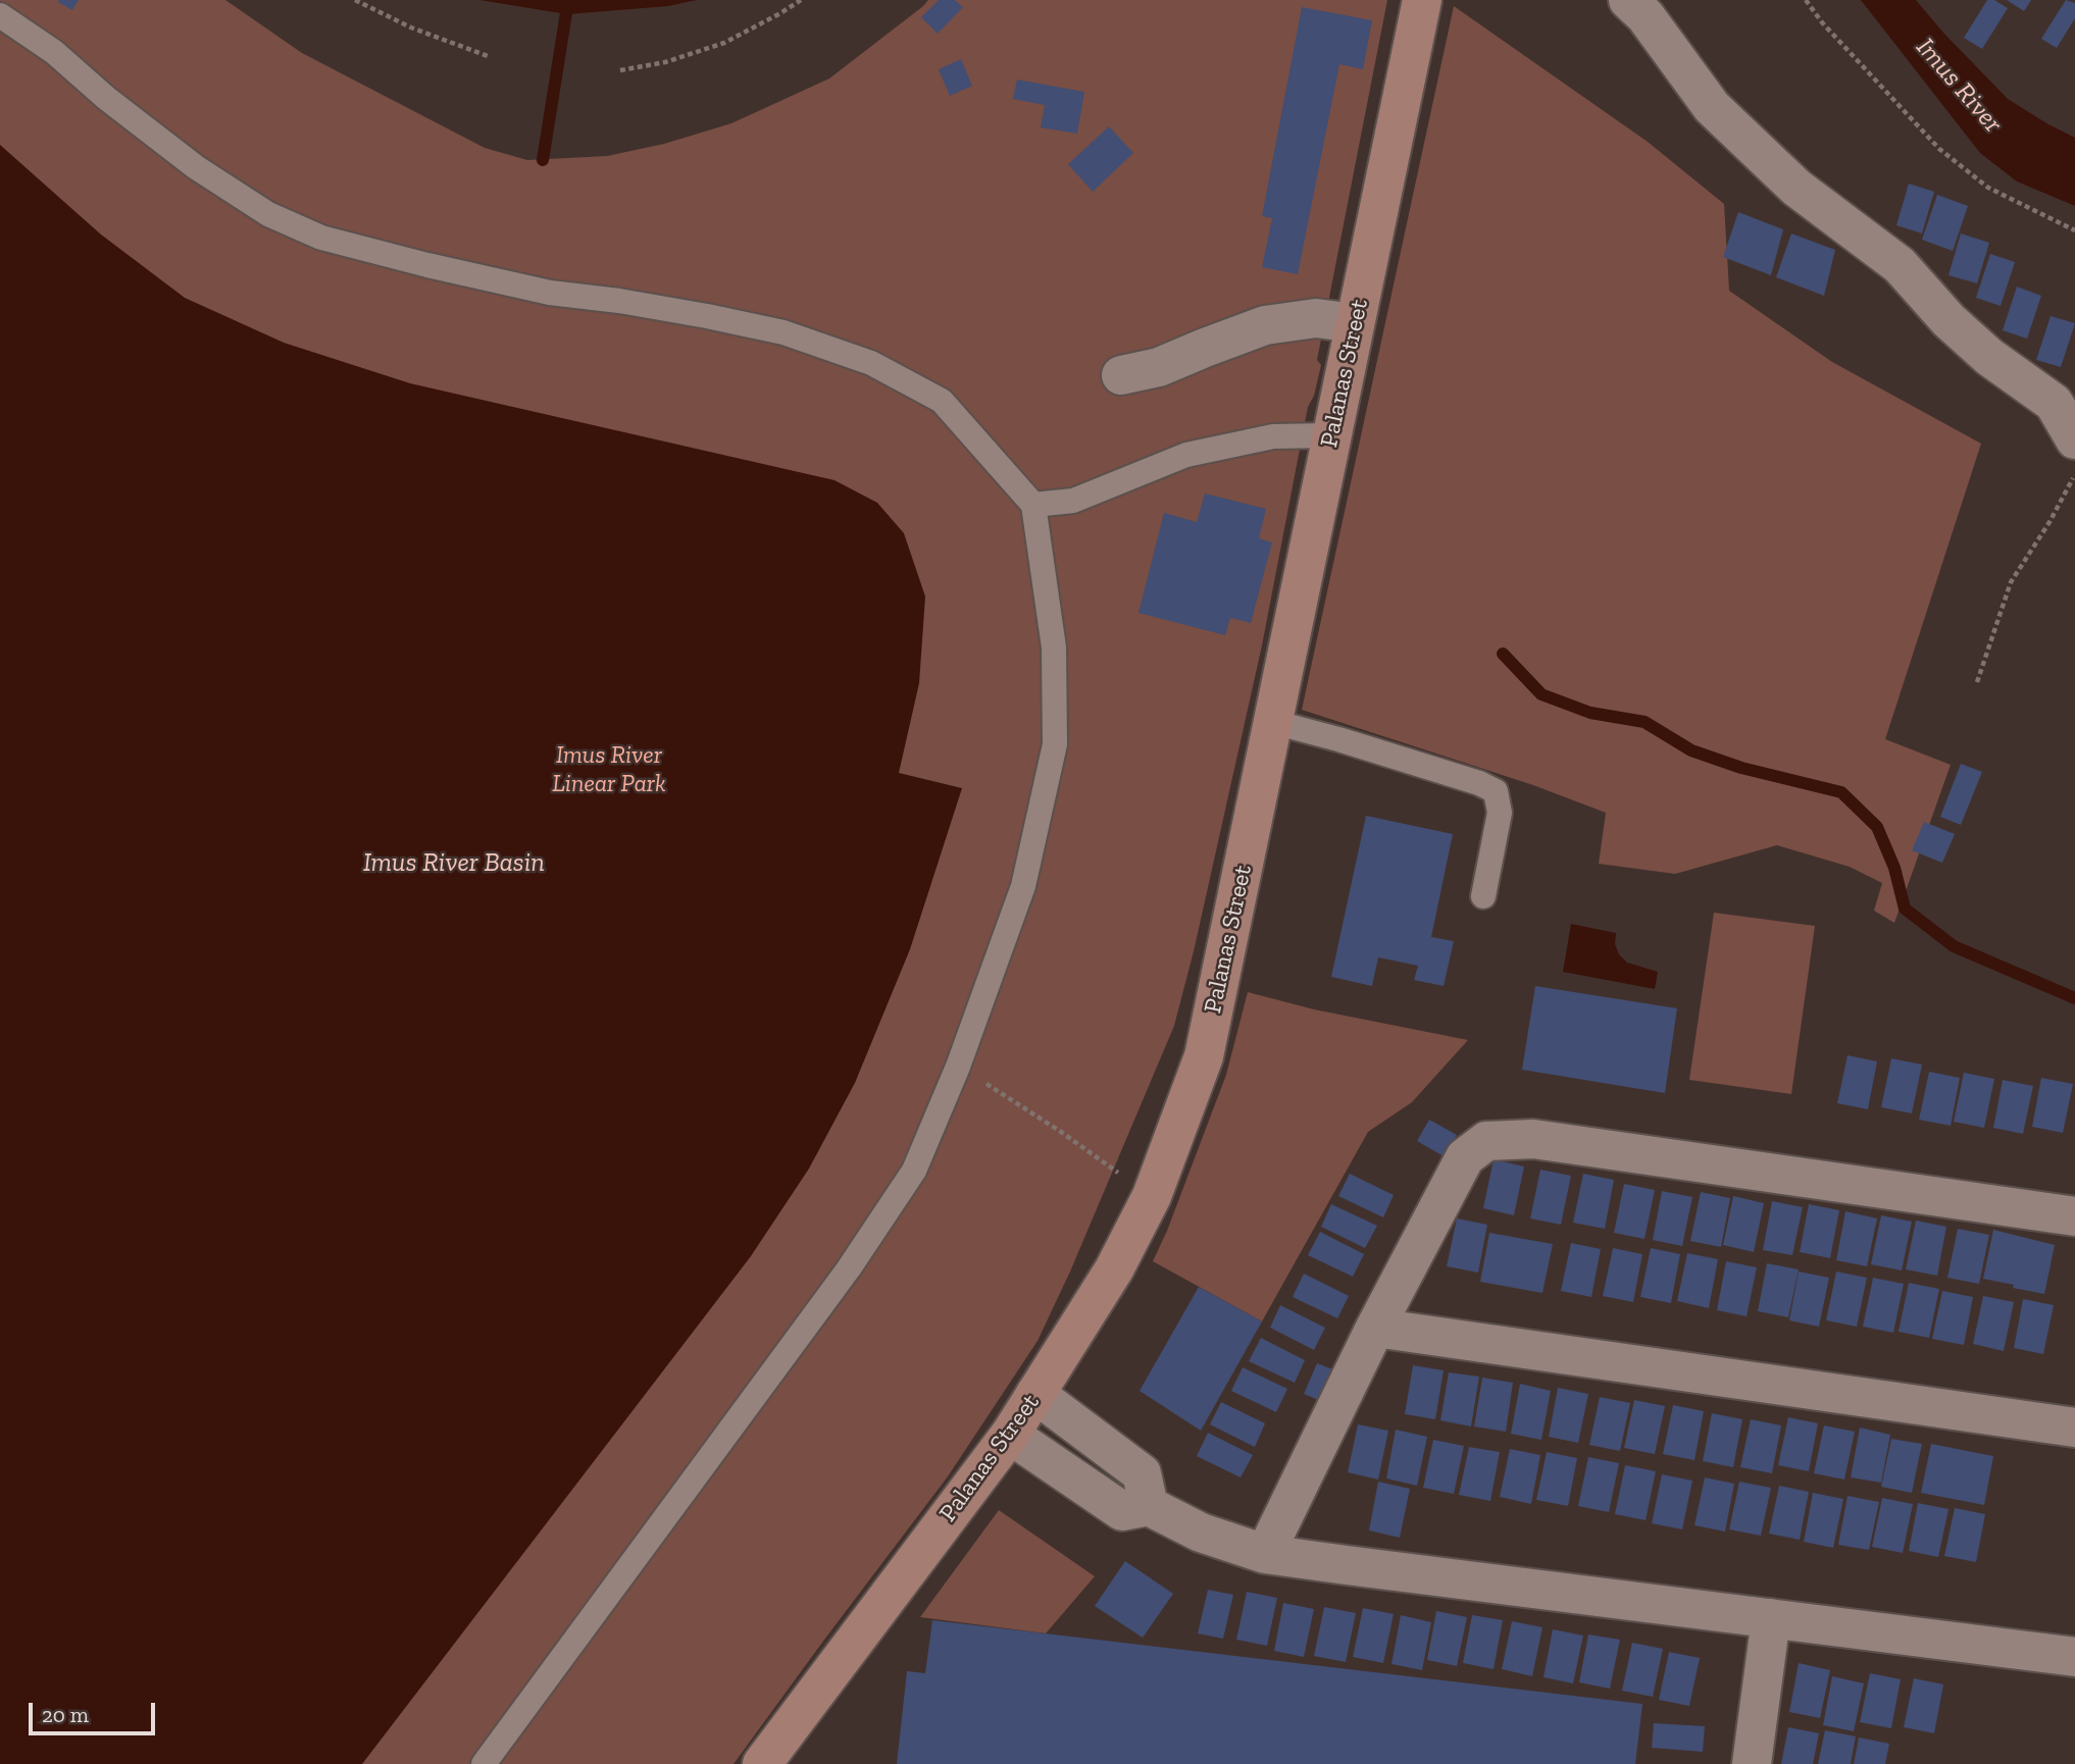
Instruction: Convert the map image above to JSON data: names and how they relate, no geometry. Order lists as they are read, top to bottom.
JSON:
{
  "streets": {
    "main road": ["Palanas Street"]
  },
  "water": ["Imus River", "Imus River Basin"],
  "parks": ["Imus River Linear Park"],
  "scale_bar": "20 m"
}
